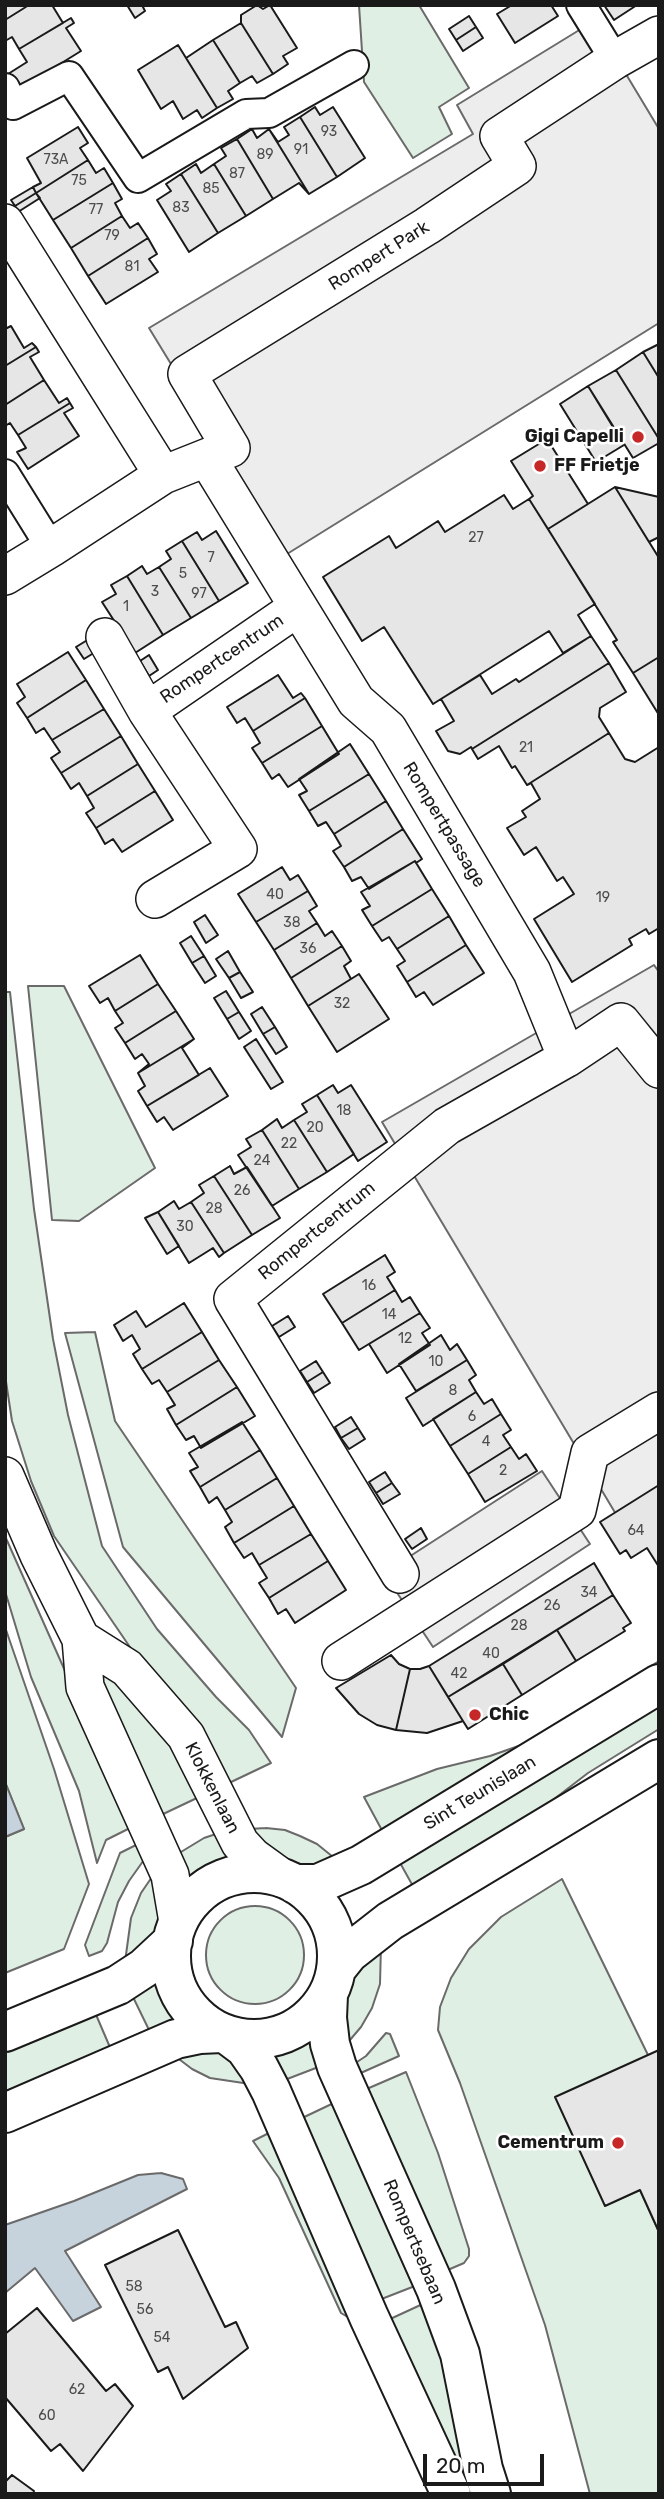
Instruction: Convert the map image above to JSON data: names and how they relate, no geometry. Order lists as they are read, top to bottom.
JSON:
{
  "streets": {
    "street": [
      "Rompert Park",
      "Rompertcentrum",
      "Rompertpassage",
      "Klokkenlaan",
      "Sint Teunislaan",
      "Rompertsebaan"
    ]
  },
  "crossings": [
    ["Rompertcentrum", "Rompertpassage"],
    ["Klokkenlaan", "Sint Teunislaan"],
    ["Klokkenlaan", "Rompertsebaan"],
    ["Sint Teunislaan", "Rompertsebaan"]
  ],
  "places": [
    "Gigi Capelli",
    "FF Frietje",
    "Chic",
    "Cementrum"
  ],
  "house_numbers": [
    "93",
    "91",
    "89",
    "73A",
    "87",
    "75",
    "85",
    "83",
    "77",
    "79",
    "81",
    "27",
    "7",
    "5",
    "3",
    "97",
    "1",
    "21",
    "40",
    "19",
    "38",
    "36",
    "32",
    "18",
    "20",
    "22",
    "24",
    "26",
    "28",
    "30",
    "16",
    "14",
    "12",
    "10",
    "8",
    "6",
    "4",
    "2",
    "64",
    "34",
    "26",
    "28",
    "40",
    "42",
    "58",
    "56",
    "54",
    "62",
    "60"
  ],
  "scale_bar": "20 m"
}
